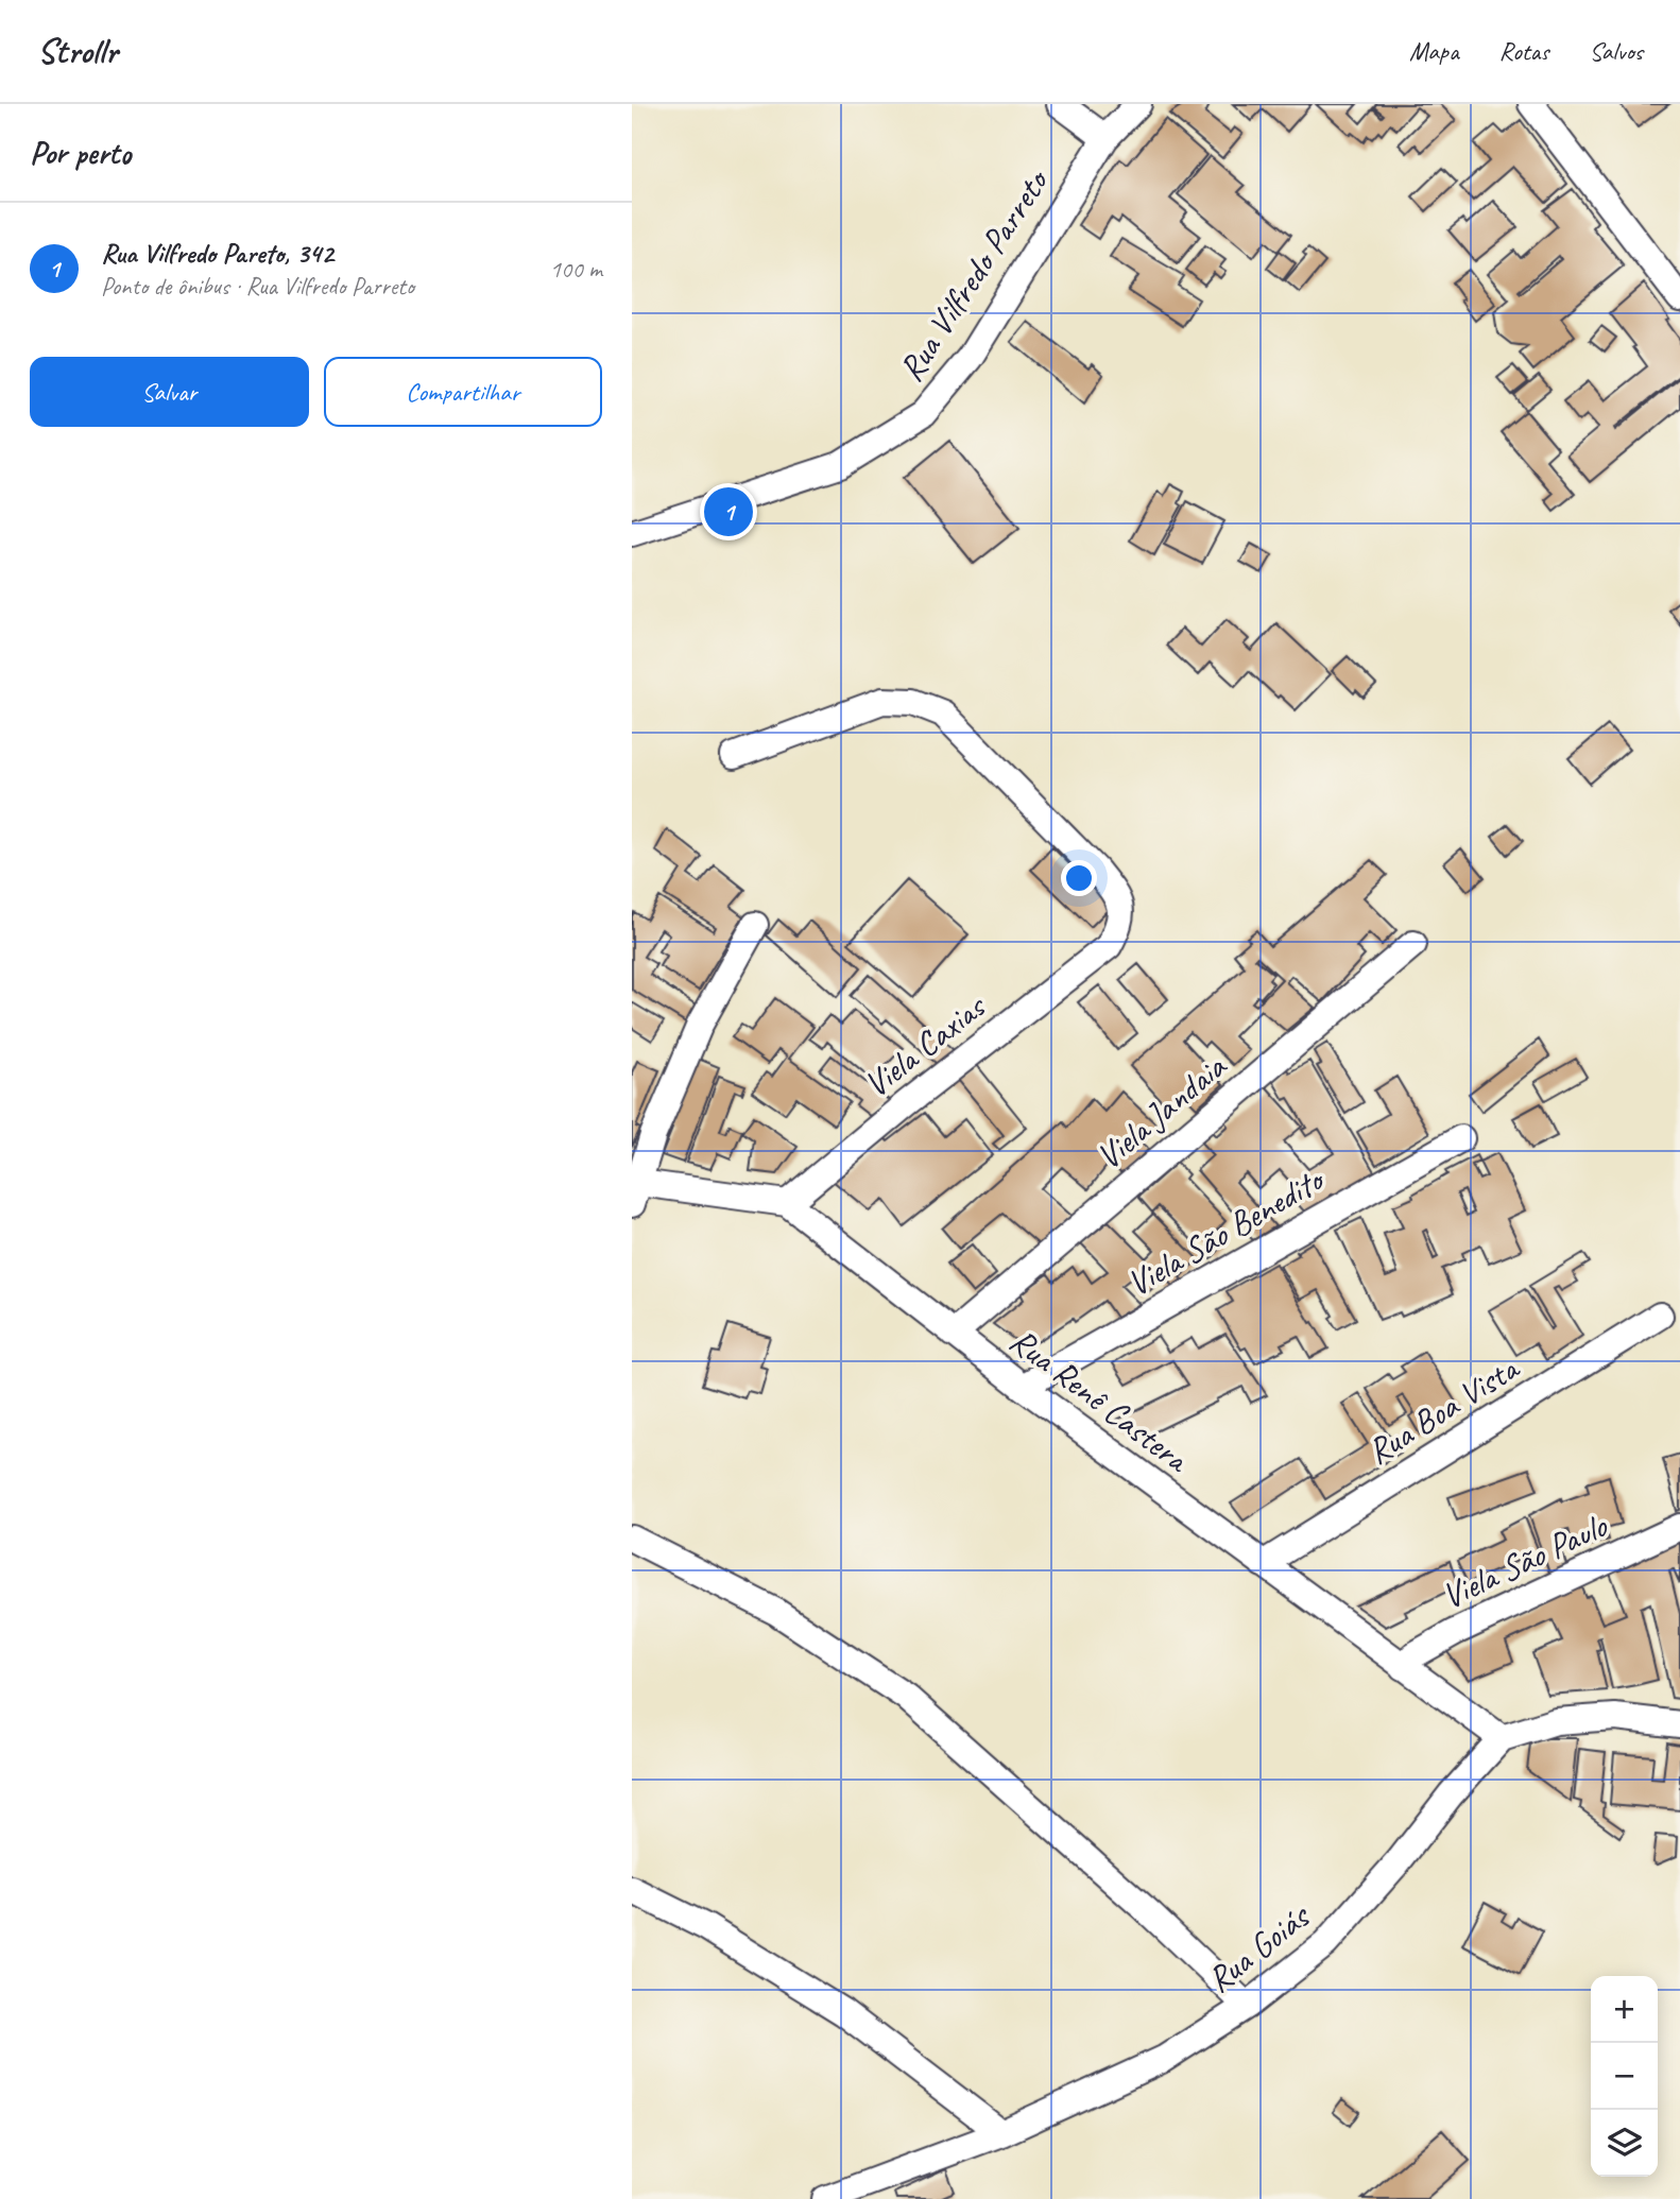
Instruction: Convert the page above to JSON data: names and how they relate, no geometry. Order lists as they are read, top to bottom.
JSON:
{
  "streets": {
    "street": [
      "Rua Vilfredo Parreto",
      "Viela Caxias",
      "Viela Jandaia",
      "Viela São Benedito",
      "Rua Renê Castera",
      "Rua Boa Vista",
      "Viela São Paulo",
      "Rua Goiás"
    ]
  },
  "crossings": [
    ["Viela Caxias", "Rua Renê Castera"],
    ["Viela Jandaia", "Rua Renê Castera"],
    ["Viela São Benedito", "Rua Renê Castera"],
    ["Rua Renê Castera", "Rua Boa Vista"],
    ["Rua Renê Castera", "Viela São Paulo"],
    ["Rua Renê Castera", "Rua Goiás"]
  ],
  "page": {
    "header": "Strollr",
    "nav": ["Mapa", "Rotas", "Salvos"],
    "heading": "Por perto",
    "list": [
      {
        "mark": "1",
        "name": "Rua Vilfredo Pareto, 342",
        "note": "Ponto de ônibus · Rua Vilfredo Parreto",
        "value": "100 m"
      }
    ],
    "buttons": ["Salvar", "Compartilhar"],
    "pins": "1",
    "map_buttons": ["+", "−"]
  }
}
